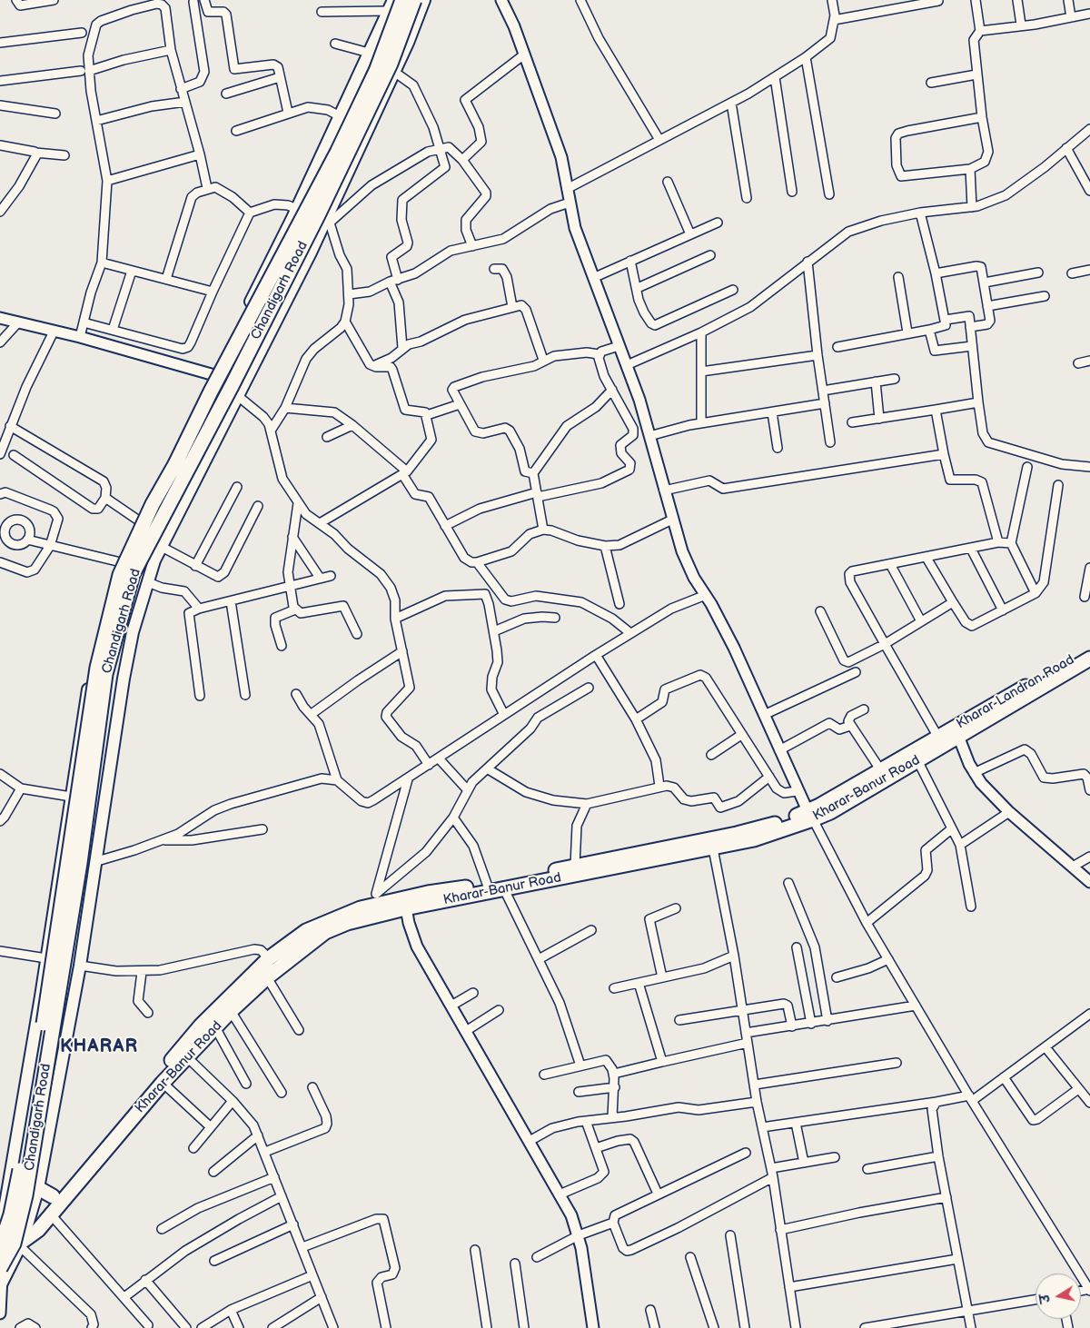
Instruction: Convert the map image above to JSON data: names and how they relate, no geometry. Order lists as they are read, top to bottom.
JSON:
{
  "streets": {
    "highway": ["Chandigarh Road", "Kharar-Landran Road", "Kharar-Banur Road"]
  },
  "crossings": [
    ["Kharar-Landran Road", "Kharar-Banur Road"]
  ],
  "districts": ["KHARAR"],
  "north": "left"
}
